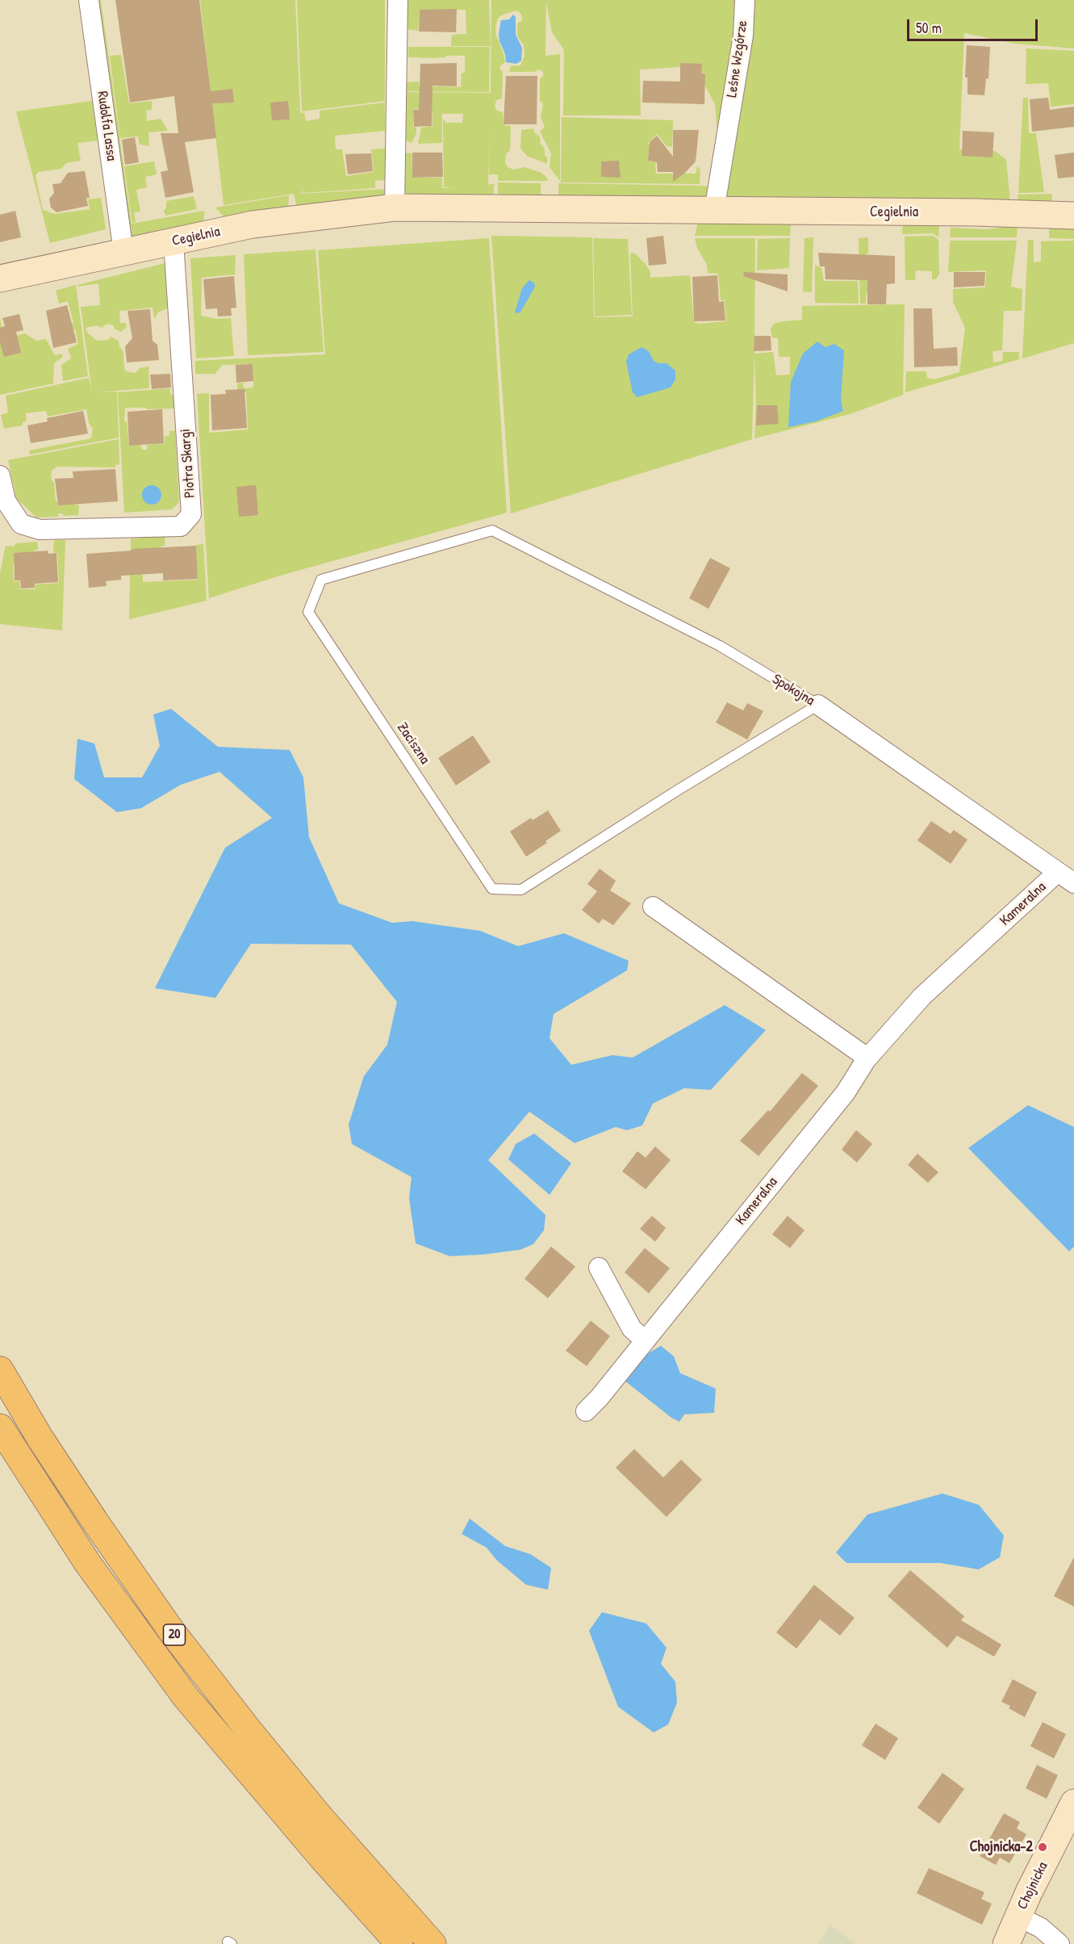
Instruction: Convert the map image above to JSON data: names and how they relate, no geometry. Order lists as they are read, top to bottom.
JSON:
{
  "streets": {
    "main road": ["20"],
    "street": [
      "Leśne Wzgórze",
      "Rudolfa Lassa",
      "Cegielnia",
      "Piotra Skargi",
      "Spokojna",
      "Kameralna",
      "Chojnicka"
    ],
    "lane": ["Zaciszna"]
  },
  "crossings": [
    ["Leśne Wzgórze", "Cegielnia"],
    ["Rudolfa Lassa", "Cegielnia"],
    ["Cegielnia", "Piotra Skargi"],
    ["Spokojna", "Zaciszna"],
    ["Spokojna", "Kameralna"]
  ],
  "places": ["Chojnicka-2"],
  "scale_bar": "50 m"
}
